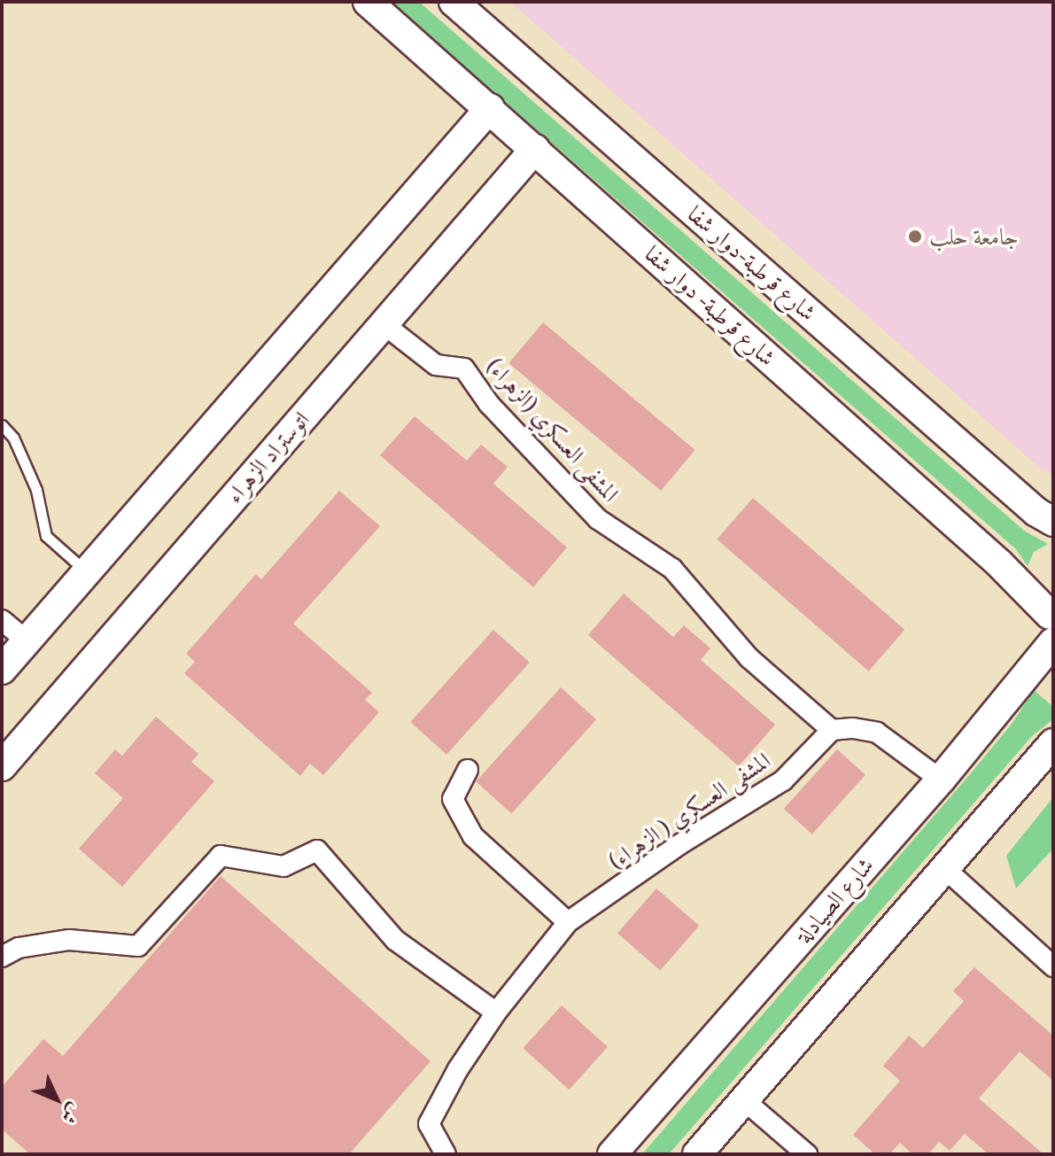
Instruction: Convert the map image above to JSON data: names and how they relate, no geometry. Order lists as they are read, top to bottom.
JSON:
{
  "streets": {
    "street": [
      "شارع قرطبة-دوار شفا",
      "شارع قرطبة- دوار شفا",
      "المشفى العسكري (الزهراء)",
      "اتوستراد الزهراء",
      "المشفى العسكري ( الزهراء)",
      "شارع الصيادلة"
    ]
  },
  "crossings": [
    ["شارع قرطبة- دوار شفا", "اتوستراد الزهراء"],
    ["شارع قرطبة- دوار شفا", "شارع الصيادلة"],
    ["المشفى العسكري (الزهراء)", "اتوستراد الزهراء"],
    ["المشفى العسكري (الزهراء)", "المشفى العسكري ( الزهراء)"]
  ],
  "places": ["جامعة حلب"],
  "north": "bottom right"
}
